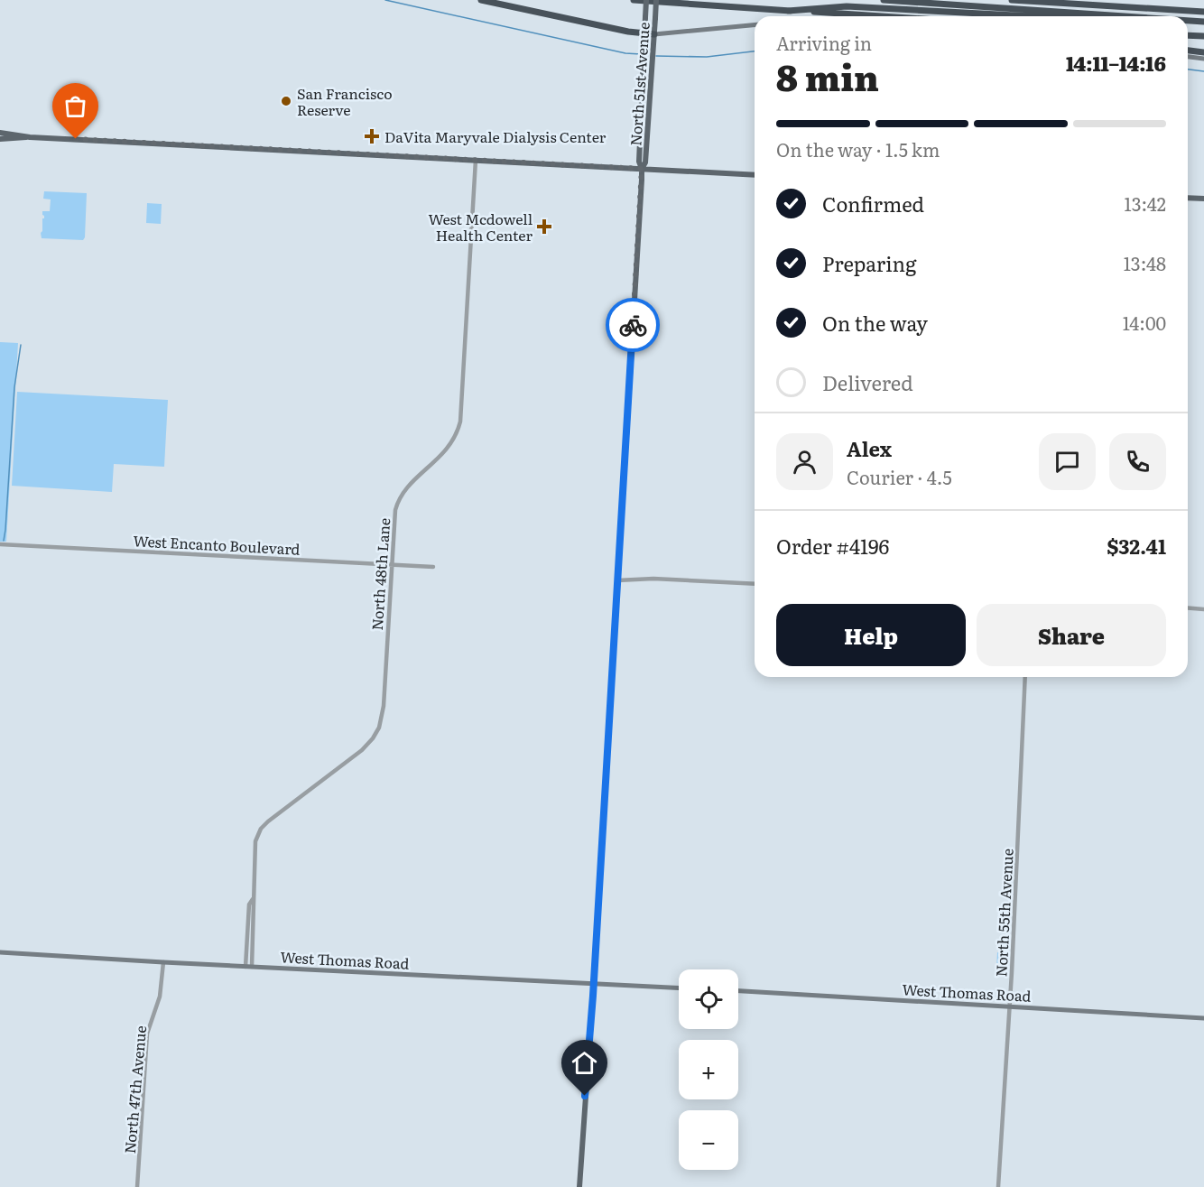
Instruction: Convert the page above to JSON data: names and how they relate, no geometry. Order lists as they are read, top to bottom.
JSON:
{
  "streets": {
    "main road": ["North 51st Avenue", "West Thomas Road"],
    "street": [
      "West Encanto Boulevard",
      "North 48th Lane",
      "North 55th Avenue",
      "North 47th Avenue"
    ]
  },
  "crossings": [
    ["North 51st Avenue", "West Thomas Road"],
    ["West Encanto Boulevard", "North 48th Lane"],
    ["North 55th Avenue", "West Thomas Road"],
    ["West Thomas Road", "North 47th Avenue"]
  ],
  "places": {
    "other": ["San Francisco Reserve"],
    "health": ["DaVita Maryvale Dialysis Center", "West Mcdowell Health Center"]
  },
  "page": {
    "heading": ["8 min", "Arriving in", "14:11–14:16"],
    "panel": [
      "Alex",
      "Courier · 4.5",
      "Order #4196",
      "$32.41"
    ],
    "bar": "On the way · 1.5 km",
    "list": [
      ["Confirmed", "13:42"],
      ["Preparing", "13:48"],
      ["On the way", "14:00"],
      "Delivered"
    ],
    "buttons": ["Help", "Share"],
    "map_buttons": ["+", "−"]
  }
}
